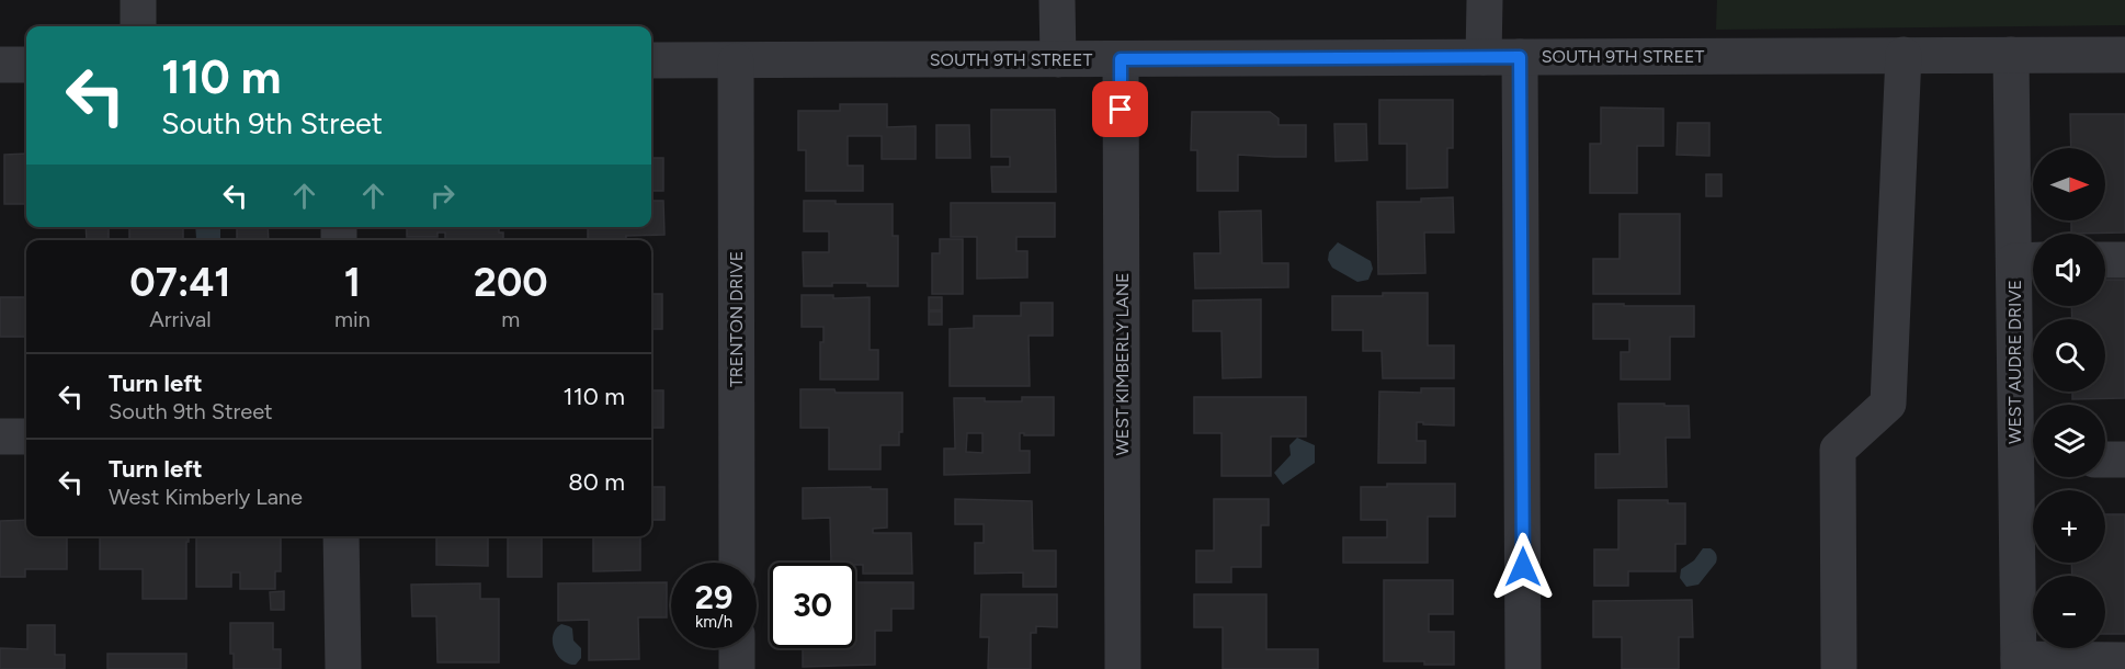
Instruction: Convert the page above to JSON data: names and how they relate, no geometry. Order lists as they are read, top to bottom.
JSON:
{
  "streets": {
    "street": [
      "SOUTH 9TH STREET",
      "TRENTON DRIVE",
      "WEST AUDRE DRIVE",
      "WEST KIMBERLY LANE"
    ]
  },
  "crossings": [
    ["SOUTH 9TH STREET", "TRENTON DRIVE"],
    ["SOUTH 9TH STREET", "WEST AUDRE DRIVE"],
    ["SOUTH 9TH STREET", "WEST KIMBERLY LANE"]
  ],
  "north": "right",
  "page": {
    "turn": ["110 m", "South 9th Street"],
    "map_buttons": ["+", "−"],
    "eta": [
      "07:41",
      "Arrival",
      "1",
      "min",
      "200",
      "m"
    ],
    "list": [
      {
        "name": "Turn left",
        "note": "South 9th Street",
        "value": "110 m"
      },
      {
        "name": "Turn left",
        "note": "West Kimberly Lane",
        "value": "80 m"
      }
    ],
    "speed": "29 km/h",
    "limit": "30"
  }
}
